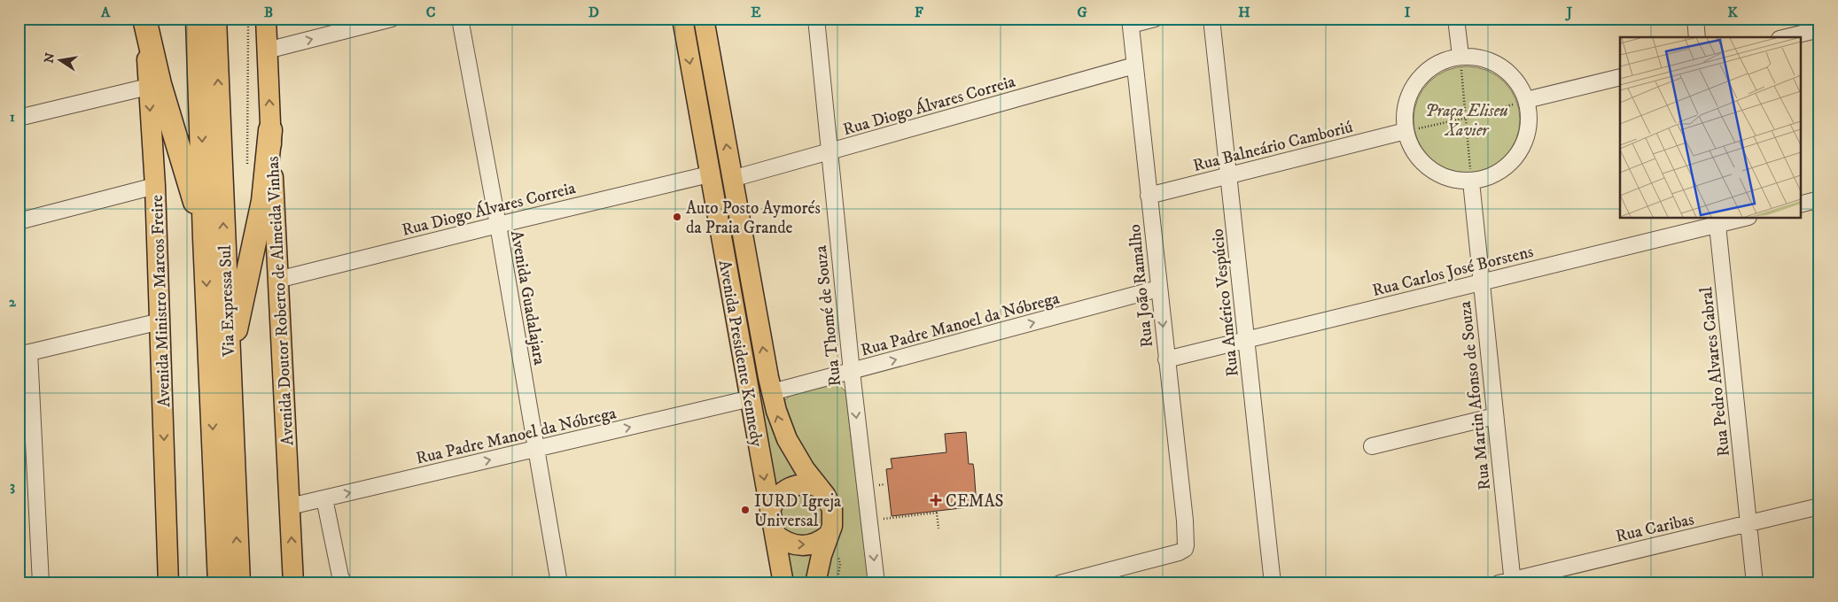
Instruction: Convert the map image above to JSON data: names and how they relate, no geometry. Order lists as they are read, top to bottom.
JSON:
{
  "streets": {
    "highway": ["Via Expressa Sul"],
    "main road": ["Avenida Ministro Marcos Freire", "Avenida Doutor Roberto de Almeida Vinhas", "Avenida Presidente Kennedy"],
    "street": [
      "Rua Diogo Álvares Correia",
      "Rua Balneário Camboriú",
      "Rua Carlos José Borstens",
      "Rua João Ramalho",
      "Avenida Guadalajara",
      "Rua Américo Vespúcio",
      "Rua Thomé de Souza",
      "Rua Padre Manoel da Nóbrega",
      "Rua Pedro Alvares Cabral",
      "Rua Martin Afonso de Souza",
      "Rua Caribas"
    ]
  },
  "crossings": [
    ["Rua Diogo Álvares Correia", "Rua João Ramalho"],
    ["Rua Diogo Álvares Correia", "Avenida Guadalajara"],
    ["Rua Diogo Álvares Correia", "Avenida Doutor Roberto de Almeida Vinhas"],
    ["Rua Diogo Álvares Correia", "Rua Thomé de Souza"],
    ["Rua Diogo Álvares Correia", "Avenida Presidente Kennedy"],
    ["Rua Balneário Camboriú", "Rua João Ramalho"],
    ["Rua Balneário Camboriú", "Rua Américo Vespúcio"],
    ["Rua Carlos José Borstens", "Rua João Ramalho"],
    ["Rua Carlos José Borstens", "Rua Américo Vespúcio"],
    ["Rua Carlos José Borstens", "Rua Pedro Alvares Cabral"],
    ["Rua Carlos José Borstens", "Rua Martin Afonso de Souza"],
    ["Rua João Ramalho", "Rua Padre Manoel da Nóbrega"],
    ["Avenida Guadalajara", "Rua Padre Manoel da Nóbrega"],
    ["Avenida Doutor Roberto de Almeida Vinhas", "Rua Padre Manoel da Nóbrega"],
    ["Rua Thomé de Souza", "Rua Padre Manoel da Nóbrega"],
    ["Rua Padre Manoel da Nóbrega", "Avenida Presidente Kennedy"],
    ["Rua Pedro Alvares Cabral", "Rua Caribas"],
    ["Rua Martin Afonso de Souza", "Rua Caribas"]
  ],
  "one_way": ["Avenida Ministro Marcos Freire", "Rua Thomé de Souza", "Rua Padre Manoel da Nóbrega"],
  "parks": ["Praça Eliseu Xavier"],
  "places": {
    "other": ["Auto Posto Aymorés da Praia Grande", "IURD Igreja Universal"],
    "health": ["CEMAS"]
  },
  "north": "left",
  "grid": {
    "columns": [
      "A",
      "B",
      "C",
      "D",
      "E",
      "F",
      "G",
      "H",
      "I",
      "J",
      "K"
    ],
    "rows": ["1", "2", "3"]
  }
}
